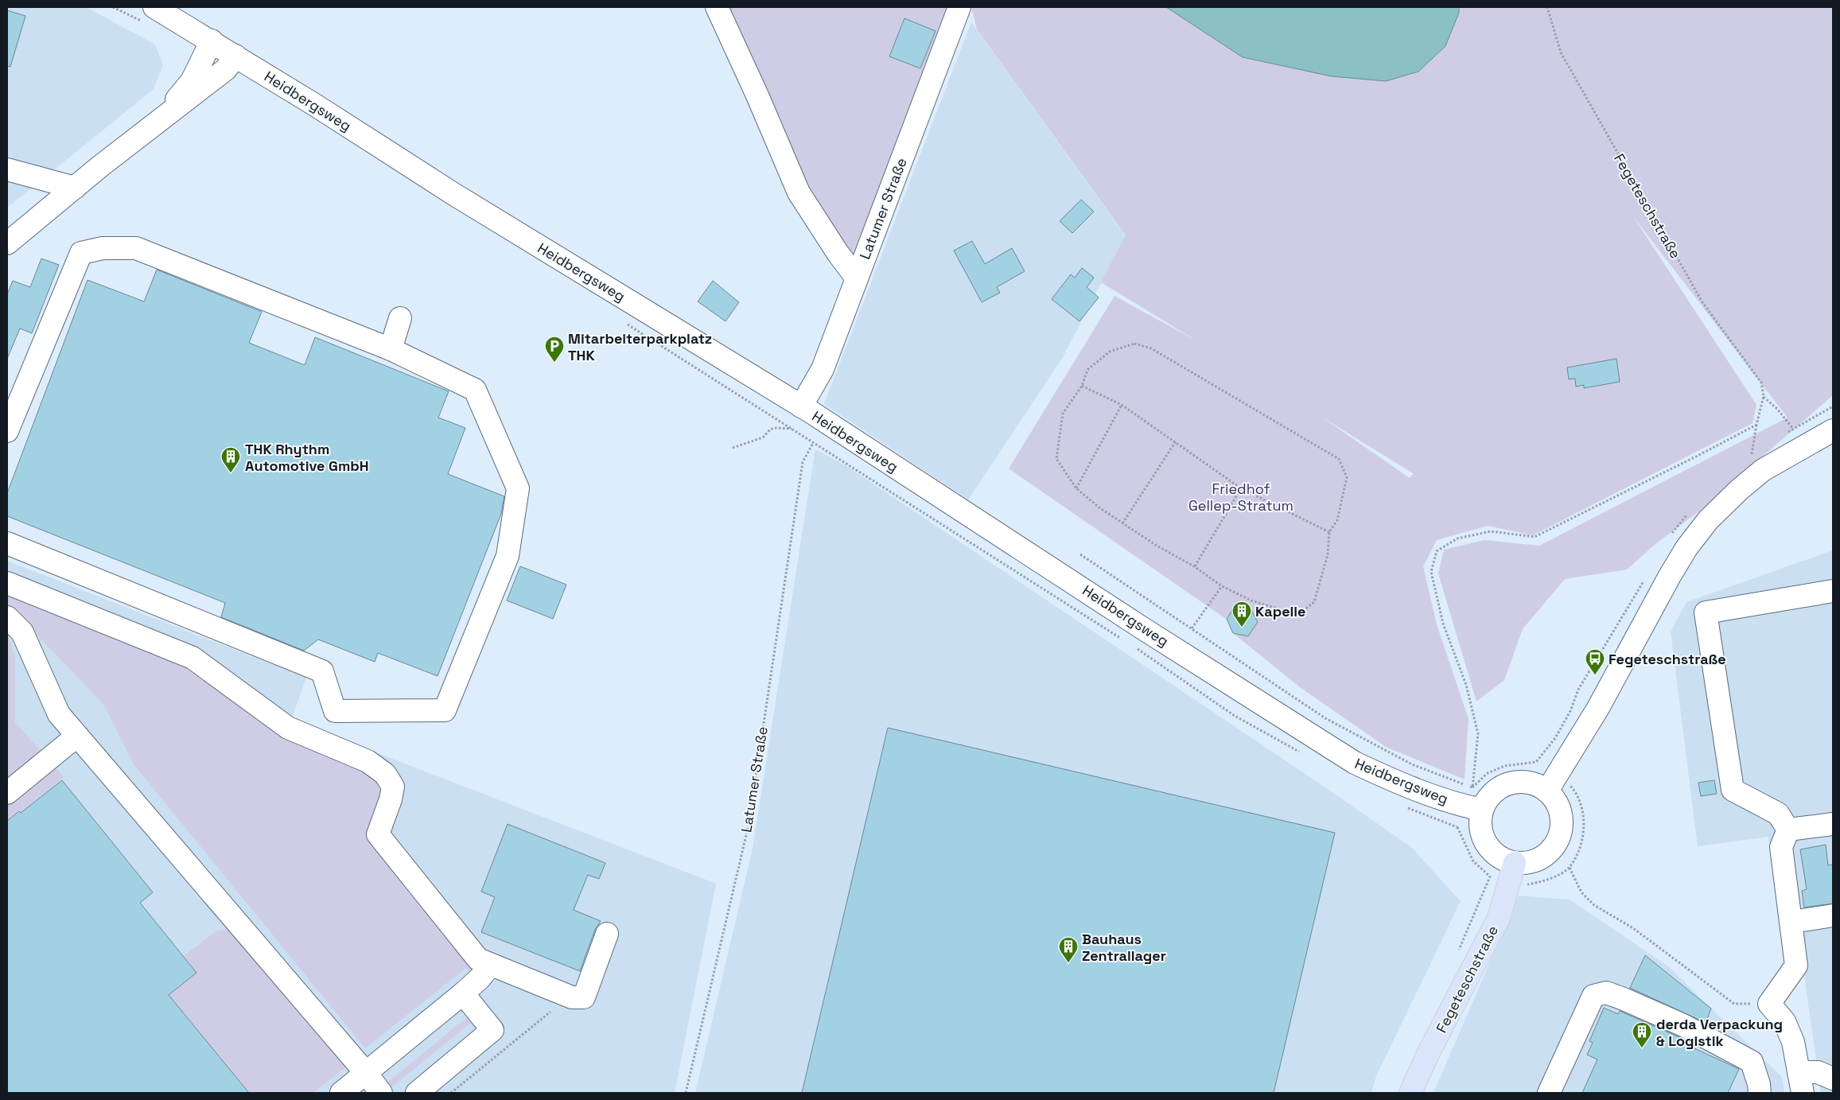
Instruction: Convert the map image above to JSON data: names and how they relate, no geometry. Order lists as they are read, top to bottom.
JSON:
{
  "streets": {
    "main road": ["Fegeteschstraße"],
    "street": ["Heidbergsweg", "Latumer Straße"]
  },
  "crossings": [
    ["Heidbergsweg", "Fegeteschstraße"],
    ["Heidbergsweg", "Latumer Straße"]
  ],
  "parks": ["Friedhof Gellep-Stratum"],
  "places": {
    "parking": ["Mitarbeiterparkplatz THK"],
    "building": [
      "THK Rhythm Automotive GmbH",
      "Kapelle",
      "Bauhaus Zentrallager",
      "derda Verpackung & Logistik"
    ],
    "bus stop": ["Fegeteschstraße"]
  }
}
